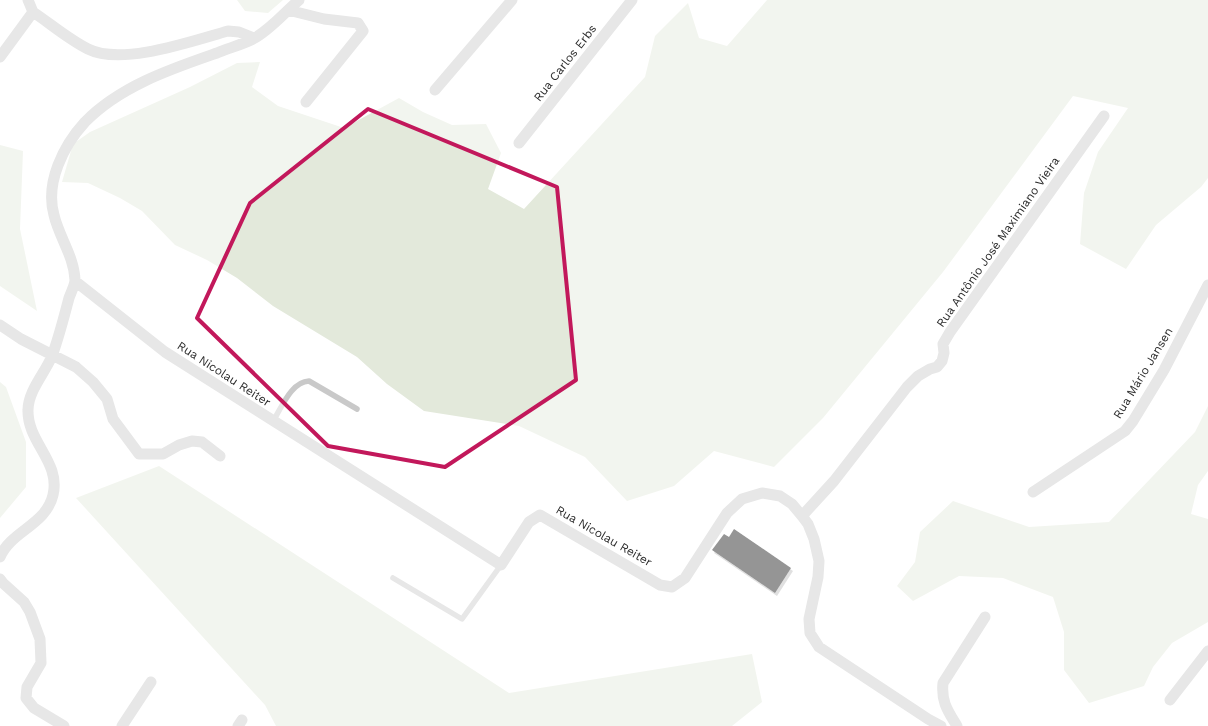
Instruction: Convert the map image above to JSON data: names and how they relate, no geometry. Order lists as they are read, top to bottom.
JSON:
{
  "streets": {
    "street": [
      "Rua Carlos Erbs",
      "Rua Antônio José Maximiano Vieira",
      "Rua Mário Jansen",
      "Rua Nicolau Reiter"
    ]
  },
  "crossings": [
    ["Rua Antônio José Maximiano Vieira", "Rua Nicolau Reiter"]
  ]
}
